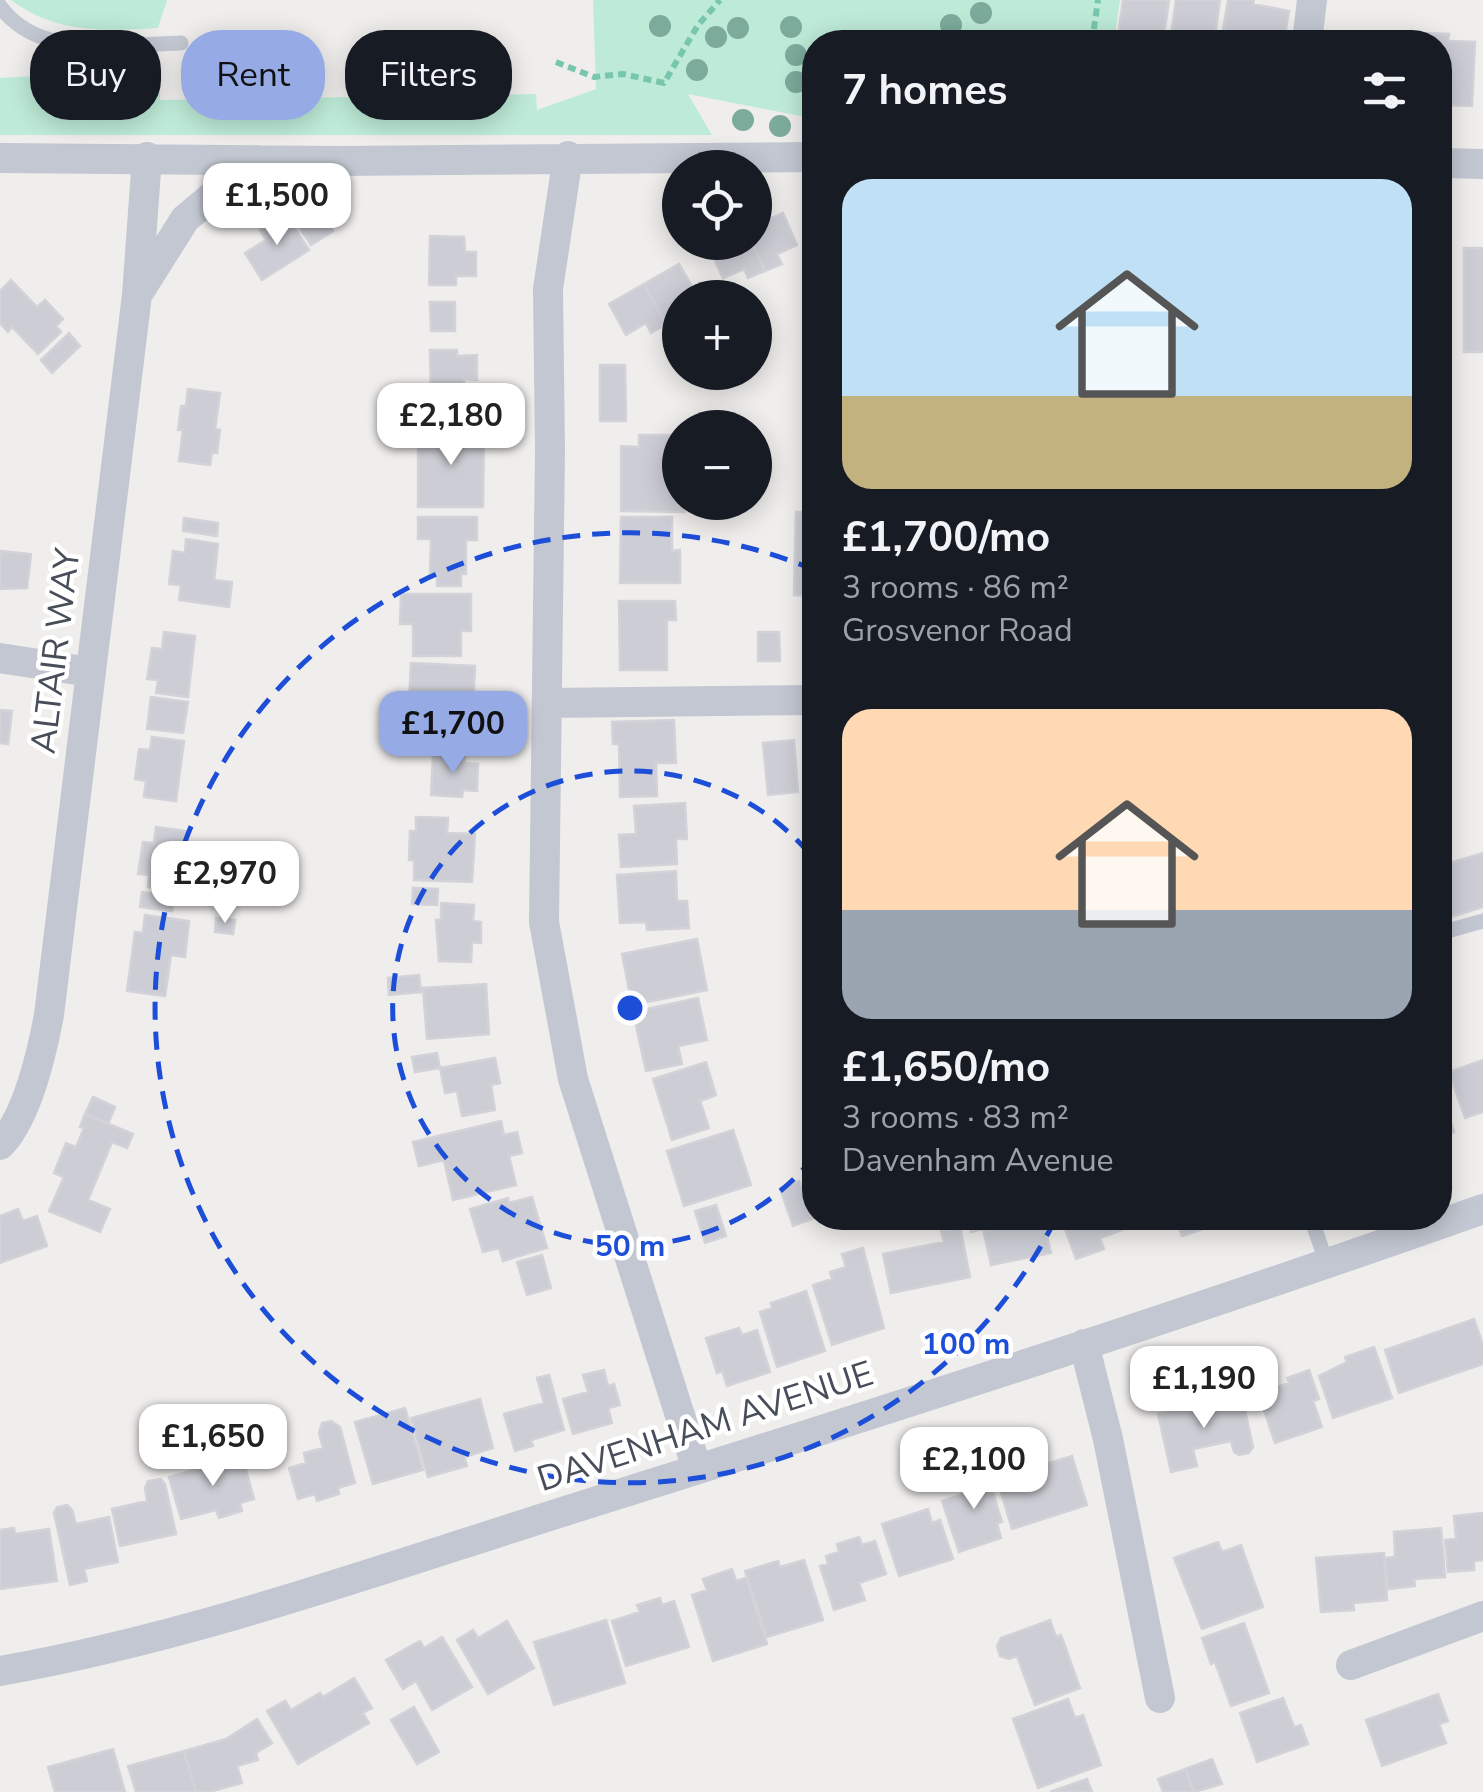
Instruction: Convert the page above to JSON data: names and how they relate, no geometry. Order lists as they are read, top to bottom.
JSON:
{
  "streets": {
    "street": ["ALTAIR WAY", "DAVENHAM AVENUE"]
  },
  "page": {
    "chip": ["Buy", "Rent", "Filters"],
    "heading": "7 homes",
    "map_buttons": ["+", "−"],
    "list": [
      {
        "name": "£1,700/mo",
        "note": "3 rooms · 86 m² · Grosvenor Road"
      },
      {
        "name": "£1,650/mo",
        "note": "3 rooms · 83 m² · Davenham Avenue"
      }
    ],
    "price": [
      "£1,500",
      "£2,180",
      "£1,700",
      "£2,970",
      "£1,190",
      "£1,650",
      "£2,100"
    ]
  },
  "rings": ["50 m", "100 m"]
}
